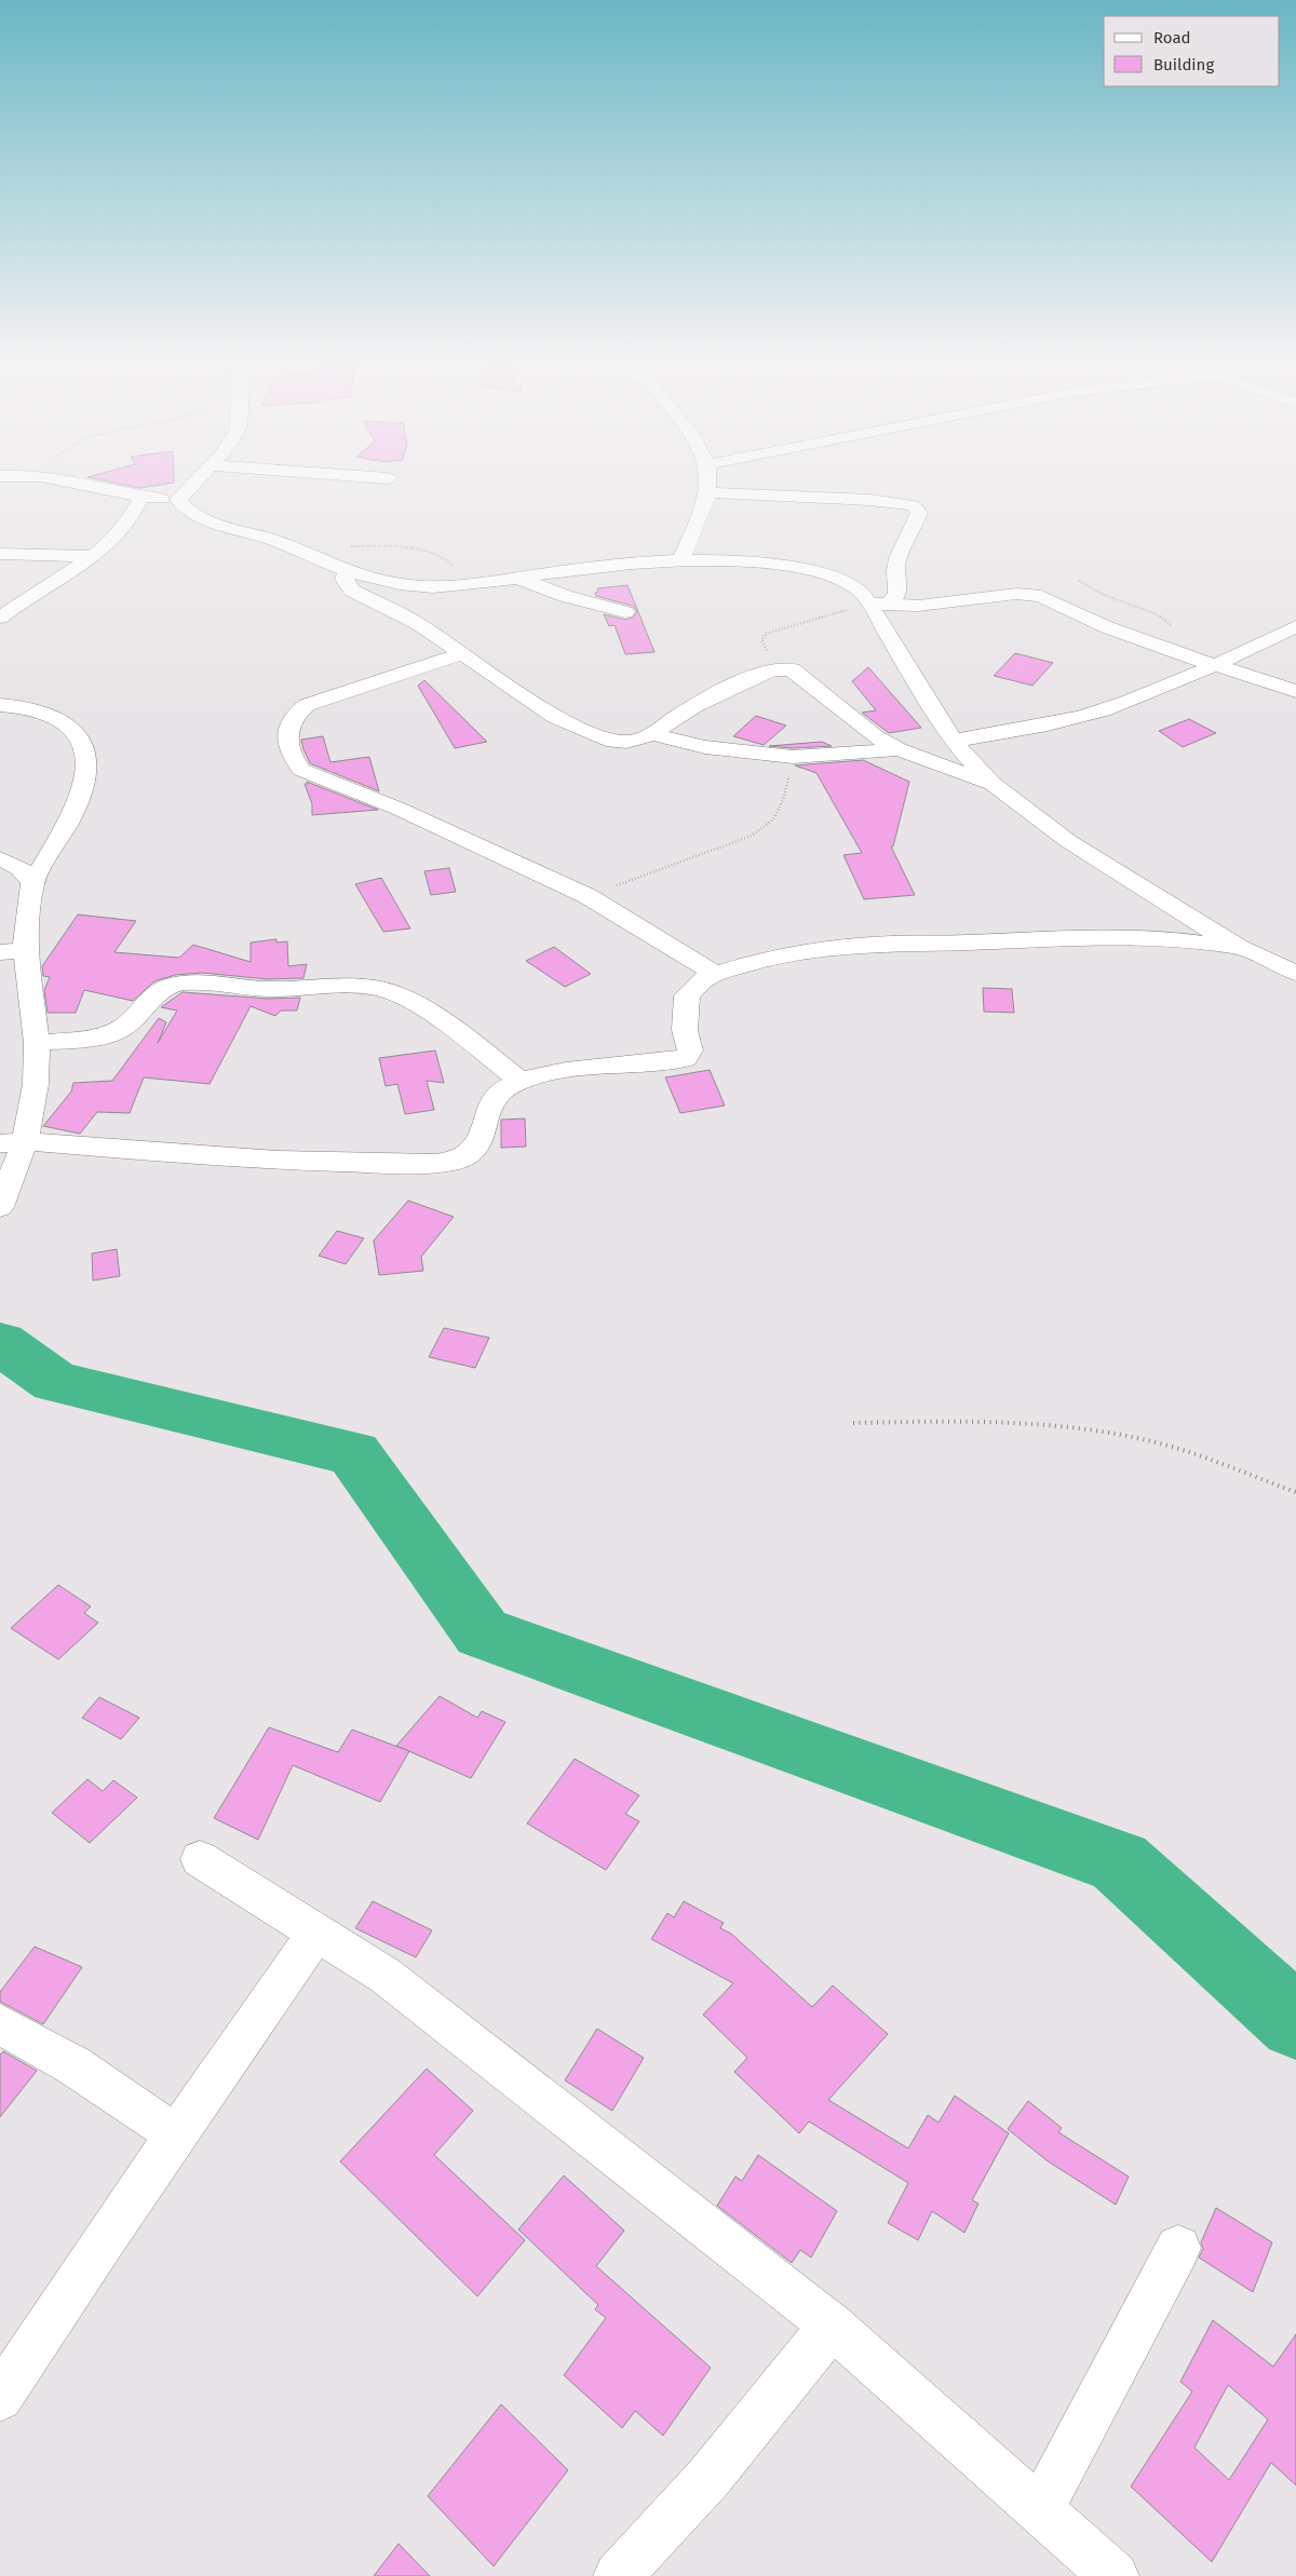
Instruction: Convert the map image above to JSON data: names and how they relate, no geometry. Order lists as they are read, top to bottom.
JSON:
{
  "legend": ["Road", "Building"]
}
